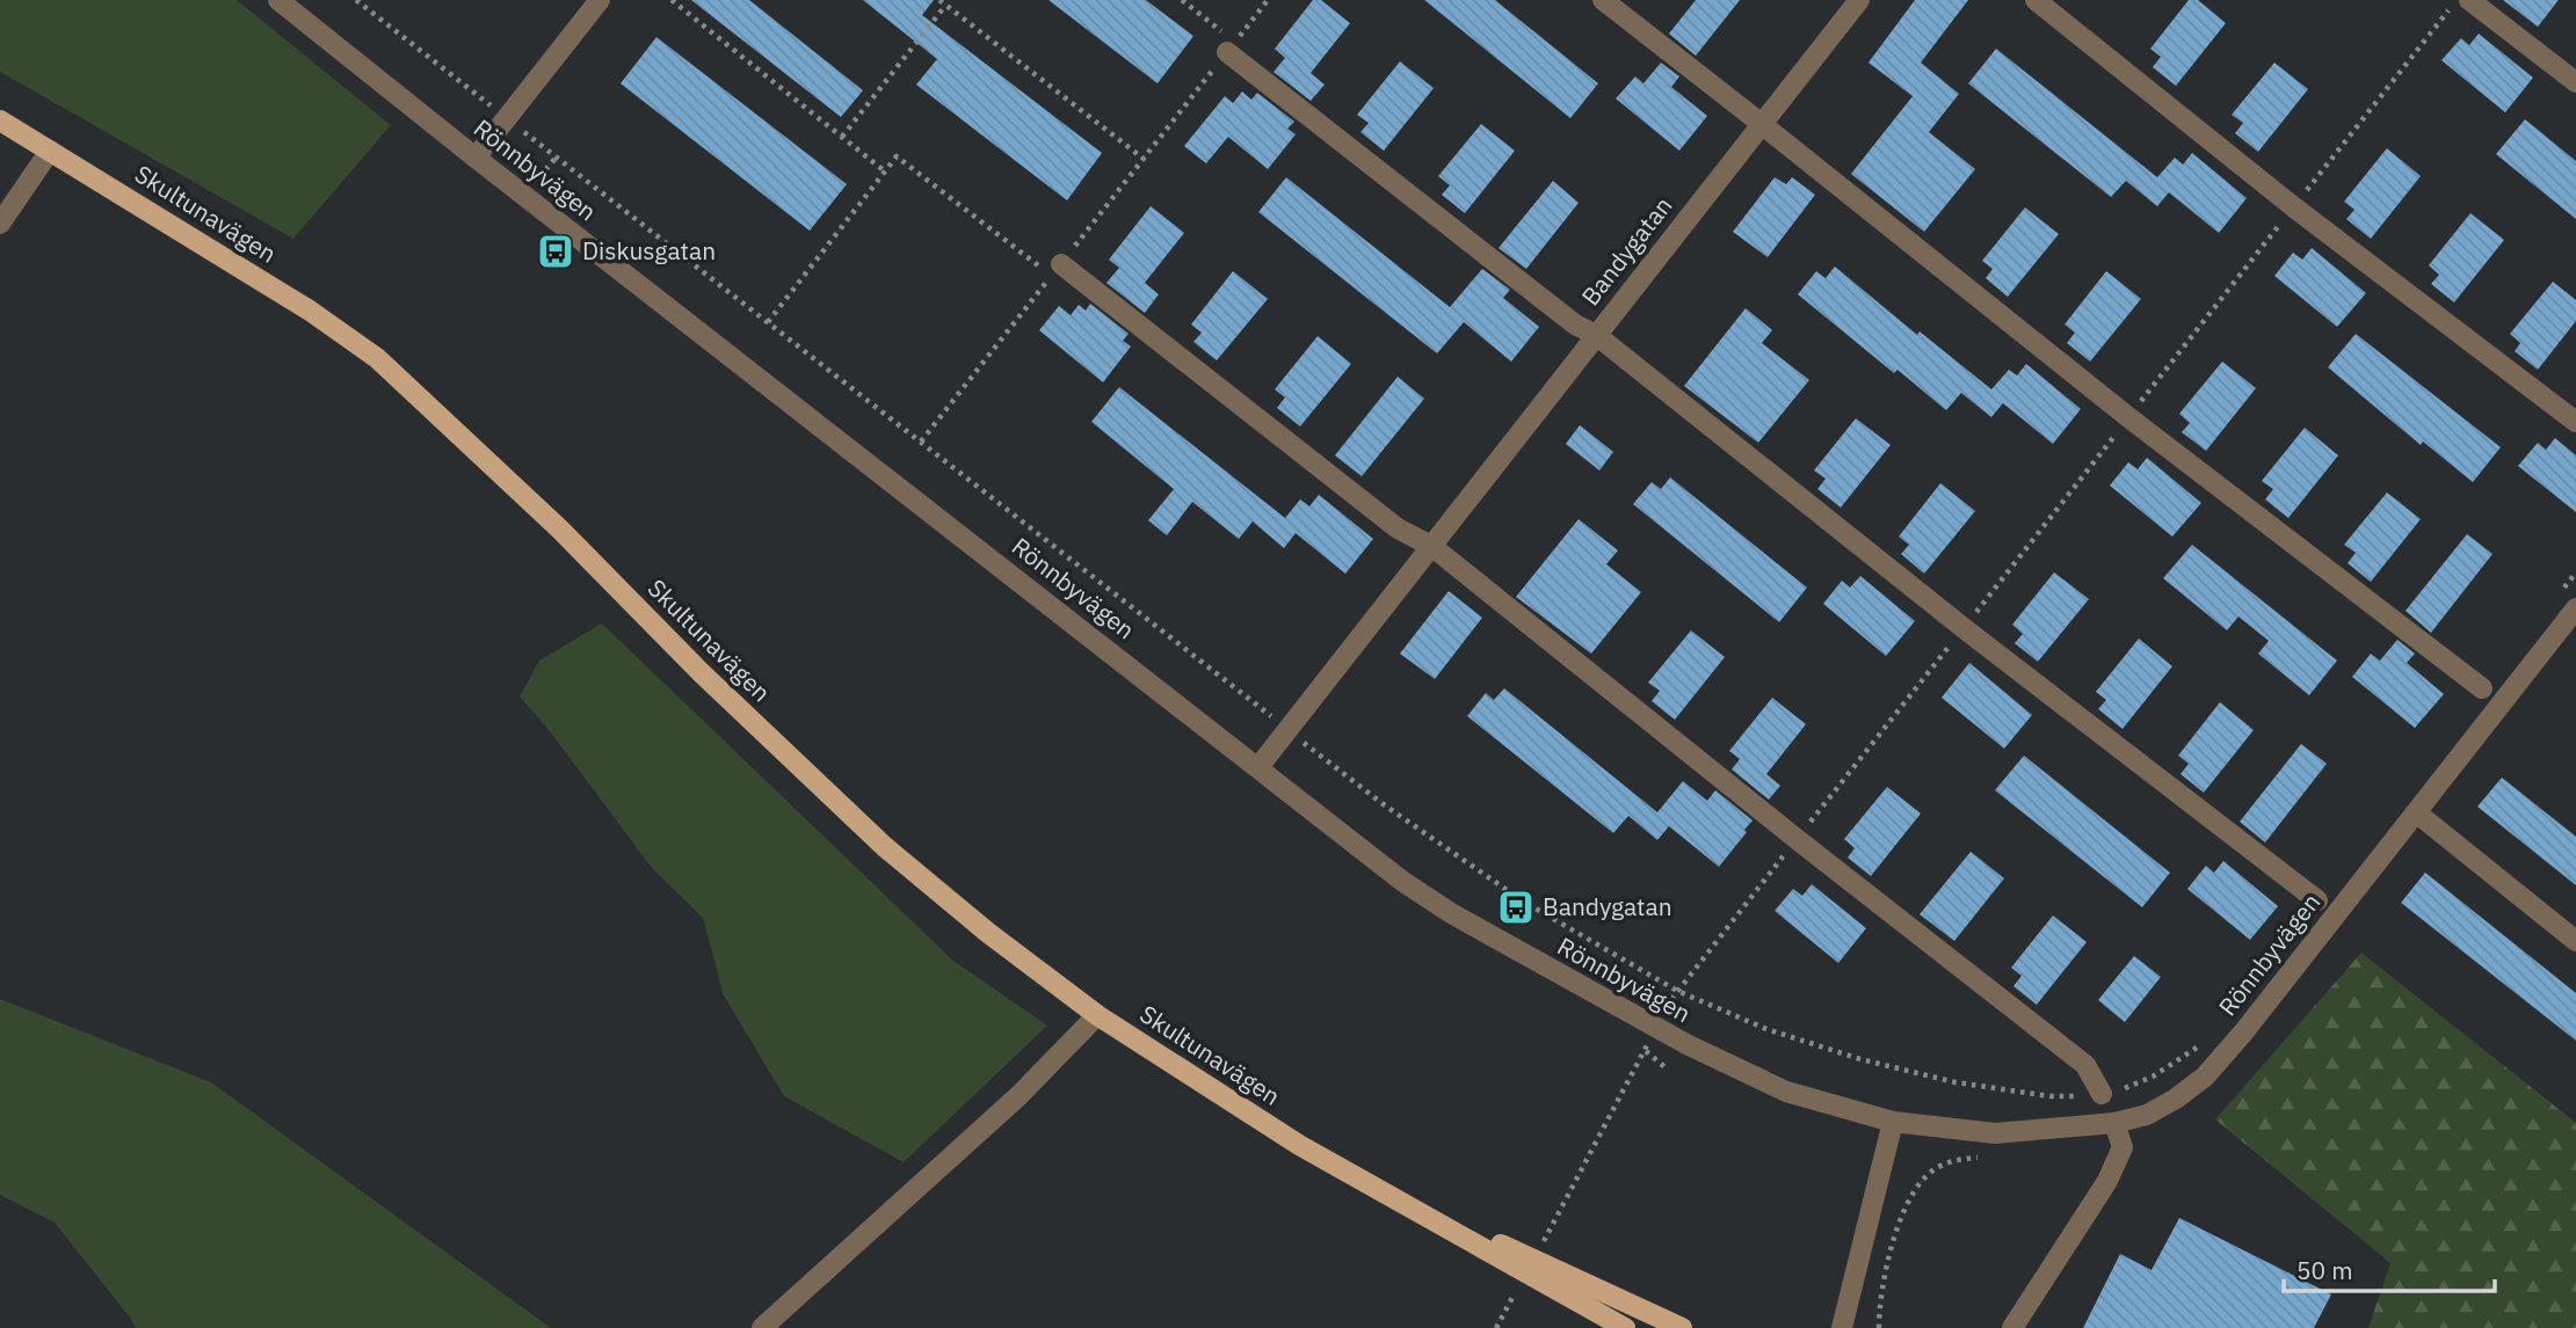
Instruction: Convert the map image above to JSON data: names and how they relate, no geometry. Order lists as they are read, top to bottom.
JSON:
{
  "streets": {
    "main road": ["Skultunavägen"],
    "street": ["Rönnbyvägen", "Bandygatan"]
  },
  "crossings": [
    ["Rönnbyvägen", "Bandygatan"]
  ],
  "places": {
    "bus stop": ["Diskusgatan", "Bandygatan"]
  },
  "scale_bar": "50 m"
}
